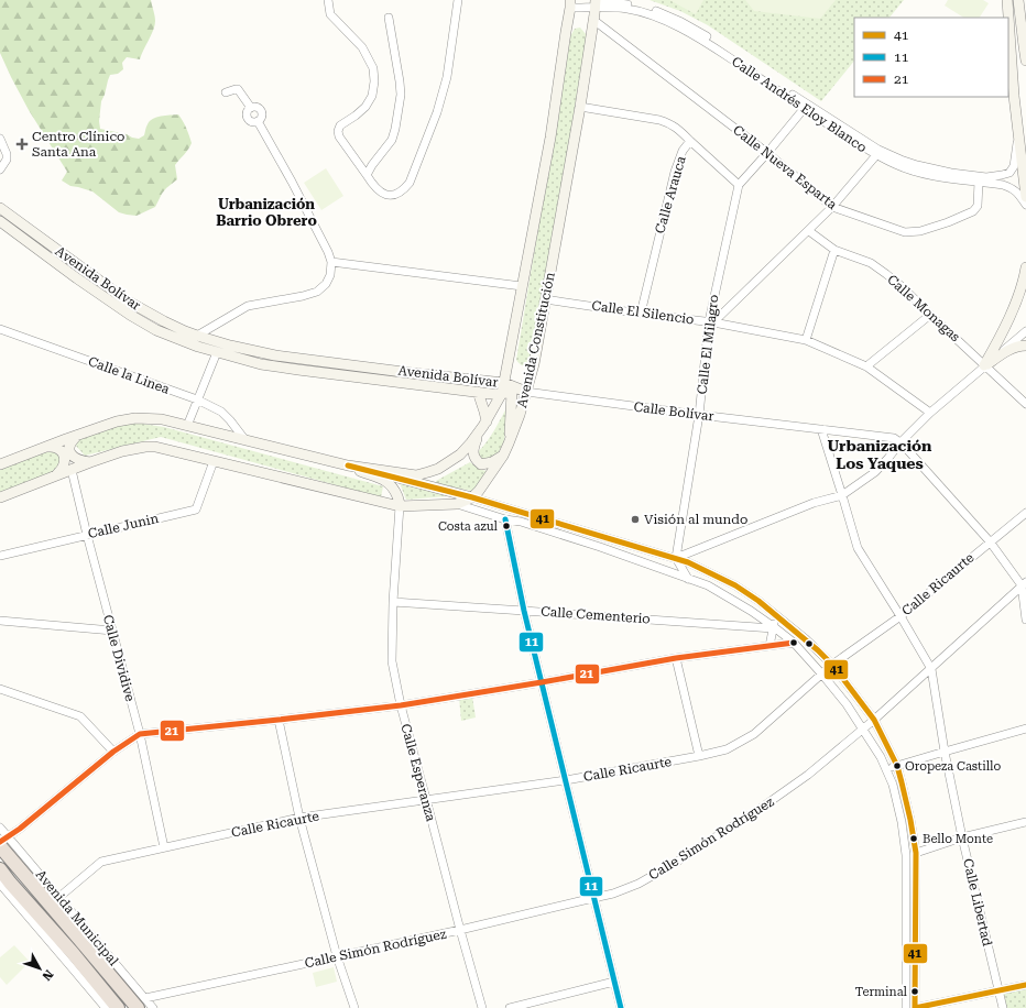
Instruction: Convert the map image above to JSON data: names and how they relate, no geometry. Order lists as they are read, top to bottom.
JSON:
{
  "streets": {
    "highway": ["Avenida Municipal"],
    "main road": ["Avenida Bolívar", "Avenida Constitución"],
    "street": [
      "Calle Andrés Eloy Blanco",
      "Calle Nueva Esparta",
      "Calle Arauca",
      "Calle Monagas",
      "Calle El Silencio",
      "Calle El Milagro",
      "Calle la Linea",
      "Calle Bolívar",
      "Calle Junin",
      "Calle Ricaurte",
      "Calle Cementerio",
      "Calle Dividive",
      "Calle Esperanza",
      "Calle Simón Rodríguez",
      "Calle Libertad"
    ]
  },
  "crossings": [
    ["Calle Andrés Eloy Blanco", "Calle Nueva Esparta"],
    ["Calle Andrés Eloy Blanco", "Avenida Constitución"],
    ["Calle Andrés Eloy Blanco", "Calle El Milagro"],
    ["Calle Nueva Esparta", "Avenida Constitución"],
    ["Calle Nueva Esparta", "Calle El Milagro"],
    ["Calle Arauca", "Calle El Silencio"],
    ["Calle Arauca", "Avenida Constitución"],
    ["Avenida Bolívar", "Avenida Constitución"],
    ["Avenida Bolívar", "Calle Bolívar"],
    ["Calle El Silencio", "Avenida Constitución"],
    ["Calle El Silencio", "Calle El Milagro"],
    ["Avenida Constitución", "Calle la Linea"],
    ["Avenida Constitución", "Calle Bolívar"],
    ["Avenida Constitución", "Calle Junin"],
    ["Avenida Constitución", "Calle Dividive"],
    ["Avenida Constitución", "Calle Esperanza"],
    ["Calle El Milagro", "Calle Bolívar"],
    ["Calle Bolívar", "Calle Libertad"],
    ["Calle Junin", "Calle Dividive"],
    ["Calle Ricaurte", "Calle Dividive"],
    ["Calle Ricaurte", "Calle Esperanza"],
    ["Calle Ricaurte", "Calle Libertad"],
    ["Calle Ricaurte", "Avenida Municipal"],
    ["Calle Cementerio", "Calle Esperanza"],
    ["Calle Esperanza", "Calle Simón Rodríguez"],
    ["Calle Simón Rodríguez", "Calle Libertad"],
    ["Calle Simón Rodríguez", "Avenida Municipal"]
  ],
  "districts": ["Urbanización Barrio Obrero", "Urbanización Los Yaques"],
  "places": {
    "health": ["Centro Clínico Santa Ana"],
    "other": [
      "Visión al mundo",
      "Costa azul",
      "Oropeza Castillo",
      "Bello Monte",
      "Terminal"
    ]
  },
  "lines": ["transit line 41", "transit line 11", "transit line 21"],
  "legend": ["41", "11", "21"],
  "north": "bottom right"
}
